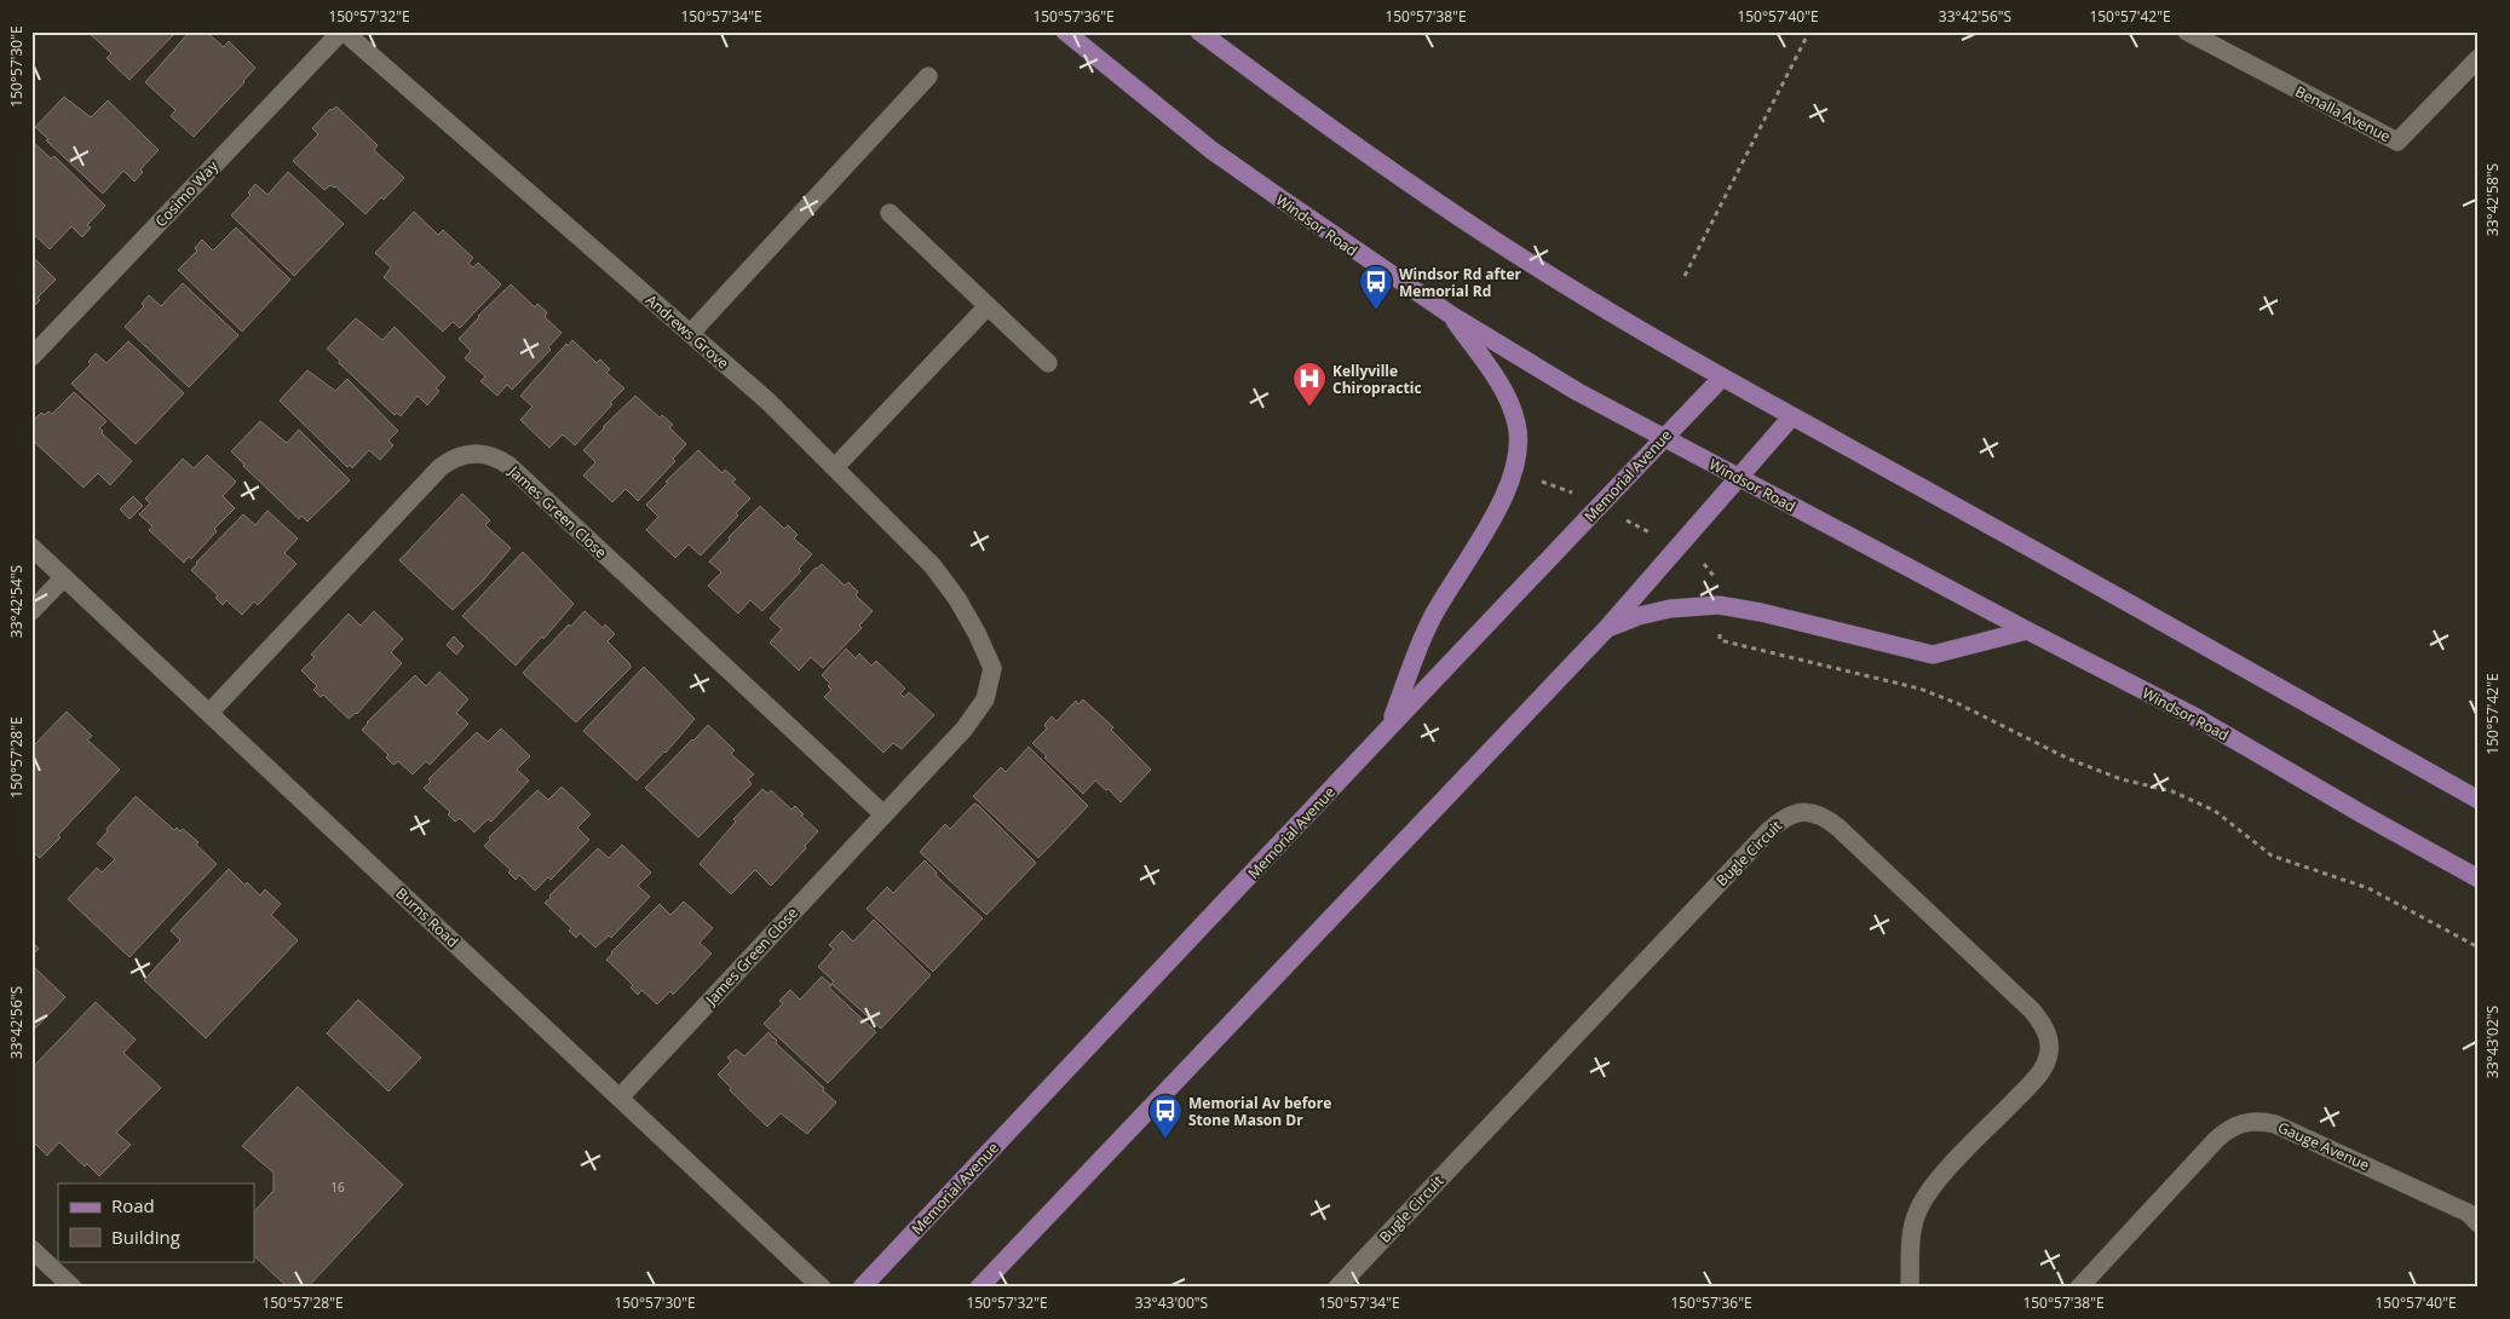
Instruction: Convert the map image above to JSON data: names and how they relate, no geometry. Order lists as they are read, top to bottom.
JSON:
{
  "streets": {
    "main road": ["Windsor Road", "Memorial Avenue"],
    "street": [
      "Benalla Avenue",
      "Cosimo Way",
      "Andrews Grove",
      "James Green Close",
      "Bugle Circuit",
      "Burns Road",
      "Gauge Avenue"
    ]
  },
  "crossings": [
    ["Cosimo Way", "Andrews Grove"],
    ["Windsor Road", "Memorial Avenue"],
    ["Andrews Grove", "James Green Close"],
    ["James Green Close", "Burns Road"]
  ],
  "places": {
    "bus stop": ["Windsor Rd after Memorial Rd", "Memorial Av before Stone Mason Dr"],
    "hospital": ["Kellyville Chiropractic"]
  },
  "house_numbers": ["16"],
  "legend": ["Road", "Building"],
  "coordinates": [
    "150°57'32\"E",
    "150°57'34\"E",
    "150°57'36\"E",
    "150°57'38\"E",
    "150°57'40\"E",
    "33°42'56\"S",
    "150°57'42\"E",
    "150°57'30\"E",
    "33°42'58\"S",
    "33°42'54\"S",
    "150°57'28\"E",
    "33°43'02\"S",
    "33°43'00\"S"
  ]
}
